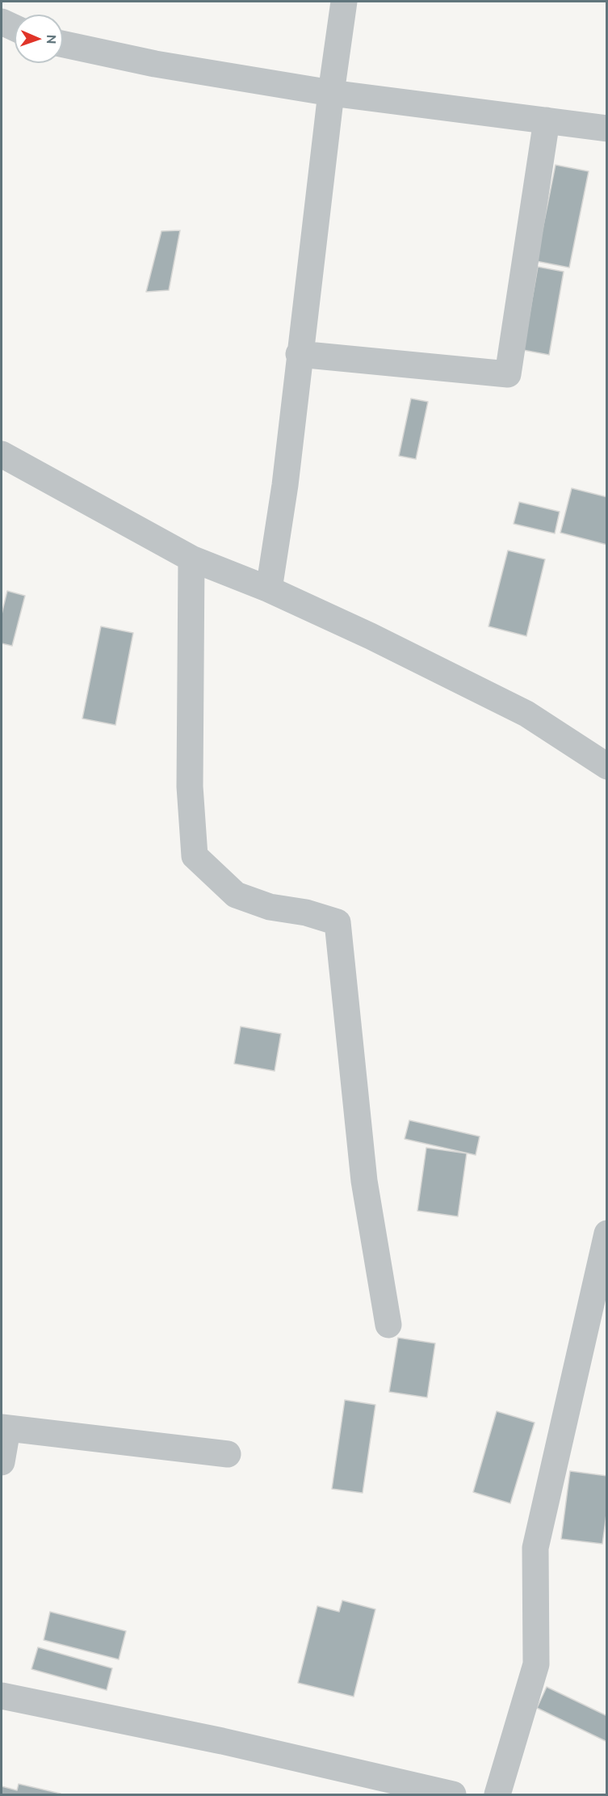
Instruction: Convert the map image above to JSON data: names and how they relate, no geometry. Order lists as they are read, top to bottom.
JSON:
{
  "north": "right"
}
